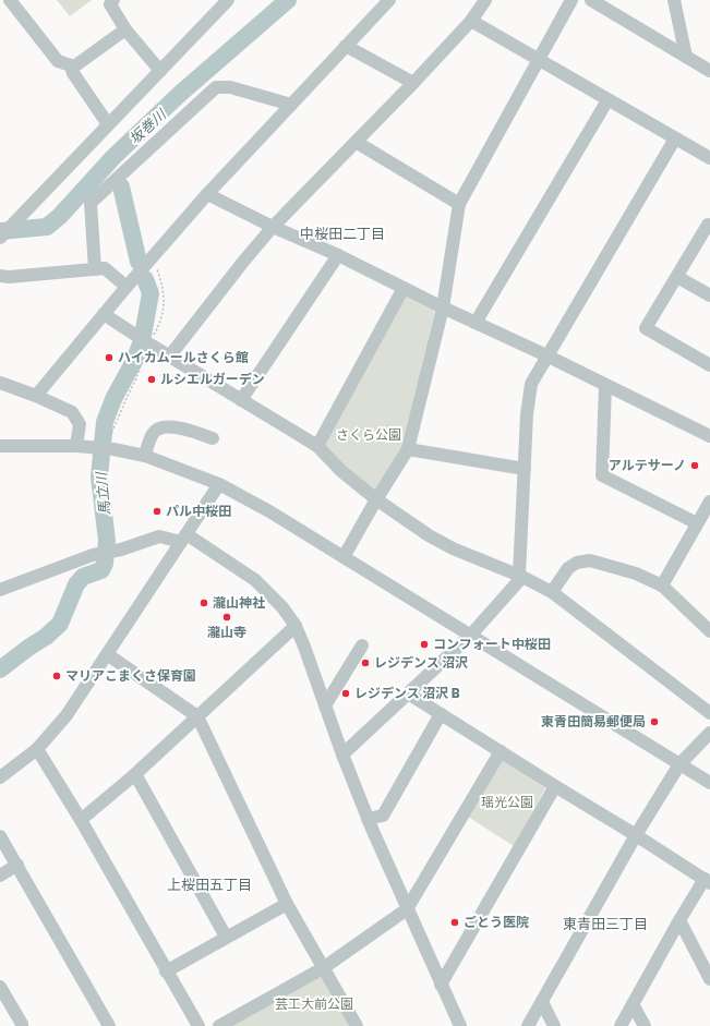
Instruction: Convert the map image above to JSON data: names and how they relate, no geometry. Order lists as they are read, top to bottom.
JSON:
{
  "districts": ["中桜田二丁目", "上桜田五丁目", "東青田三丁目"],
  "water": ["坂巻川", "馬立川"],
  "parks": ["さくら公園", "瑶光公園", "芸工大前公園"],
  "places": [
    "ハイカムールさくら館",
    "ルシエルガーデン",
    "アルテサーノ",
    "パル中桜田",
    "瀧山神社",
    "瀧山寺",
    "コンフォート中桜田",
    "レジデンス 沼沢",
    "マリアこまくさ保育園",
    "レジデンス 沼沢 B",
    "東青田簡易郵便局",
    "ごとう医院"
  ]
}
